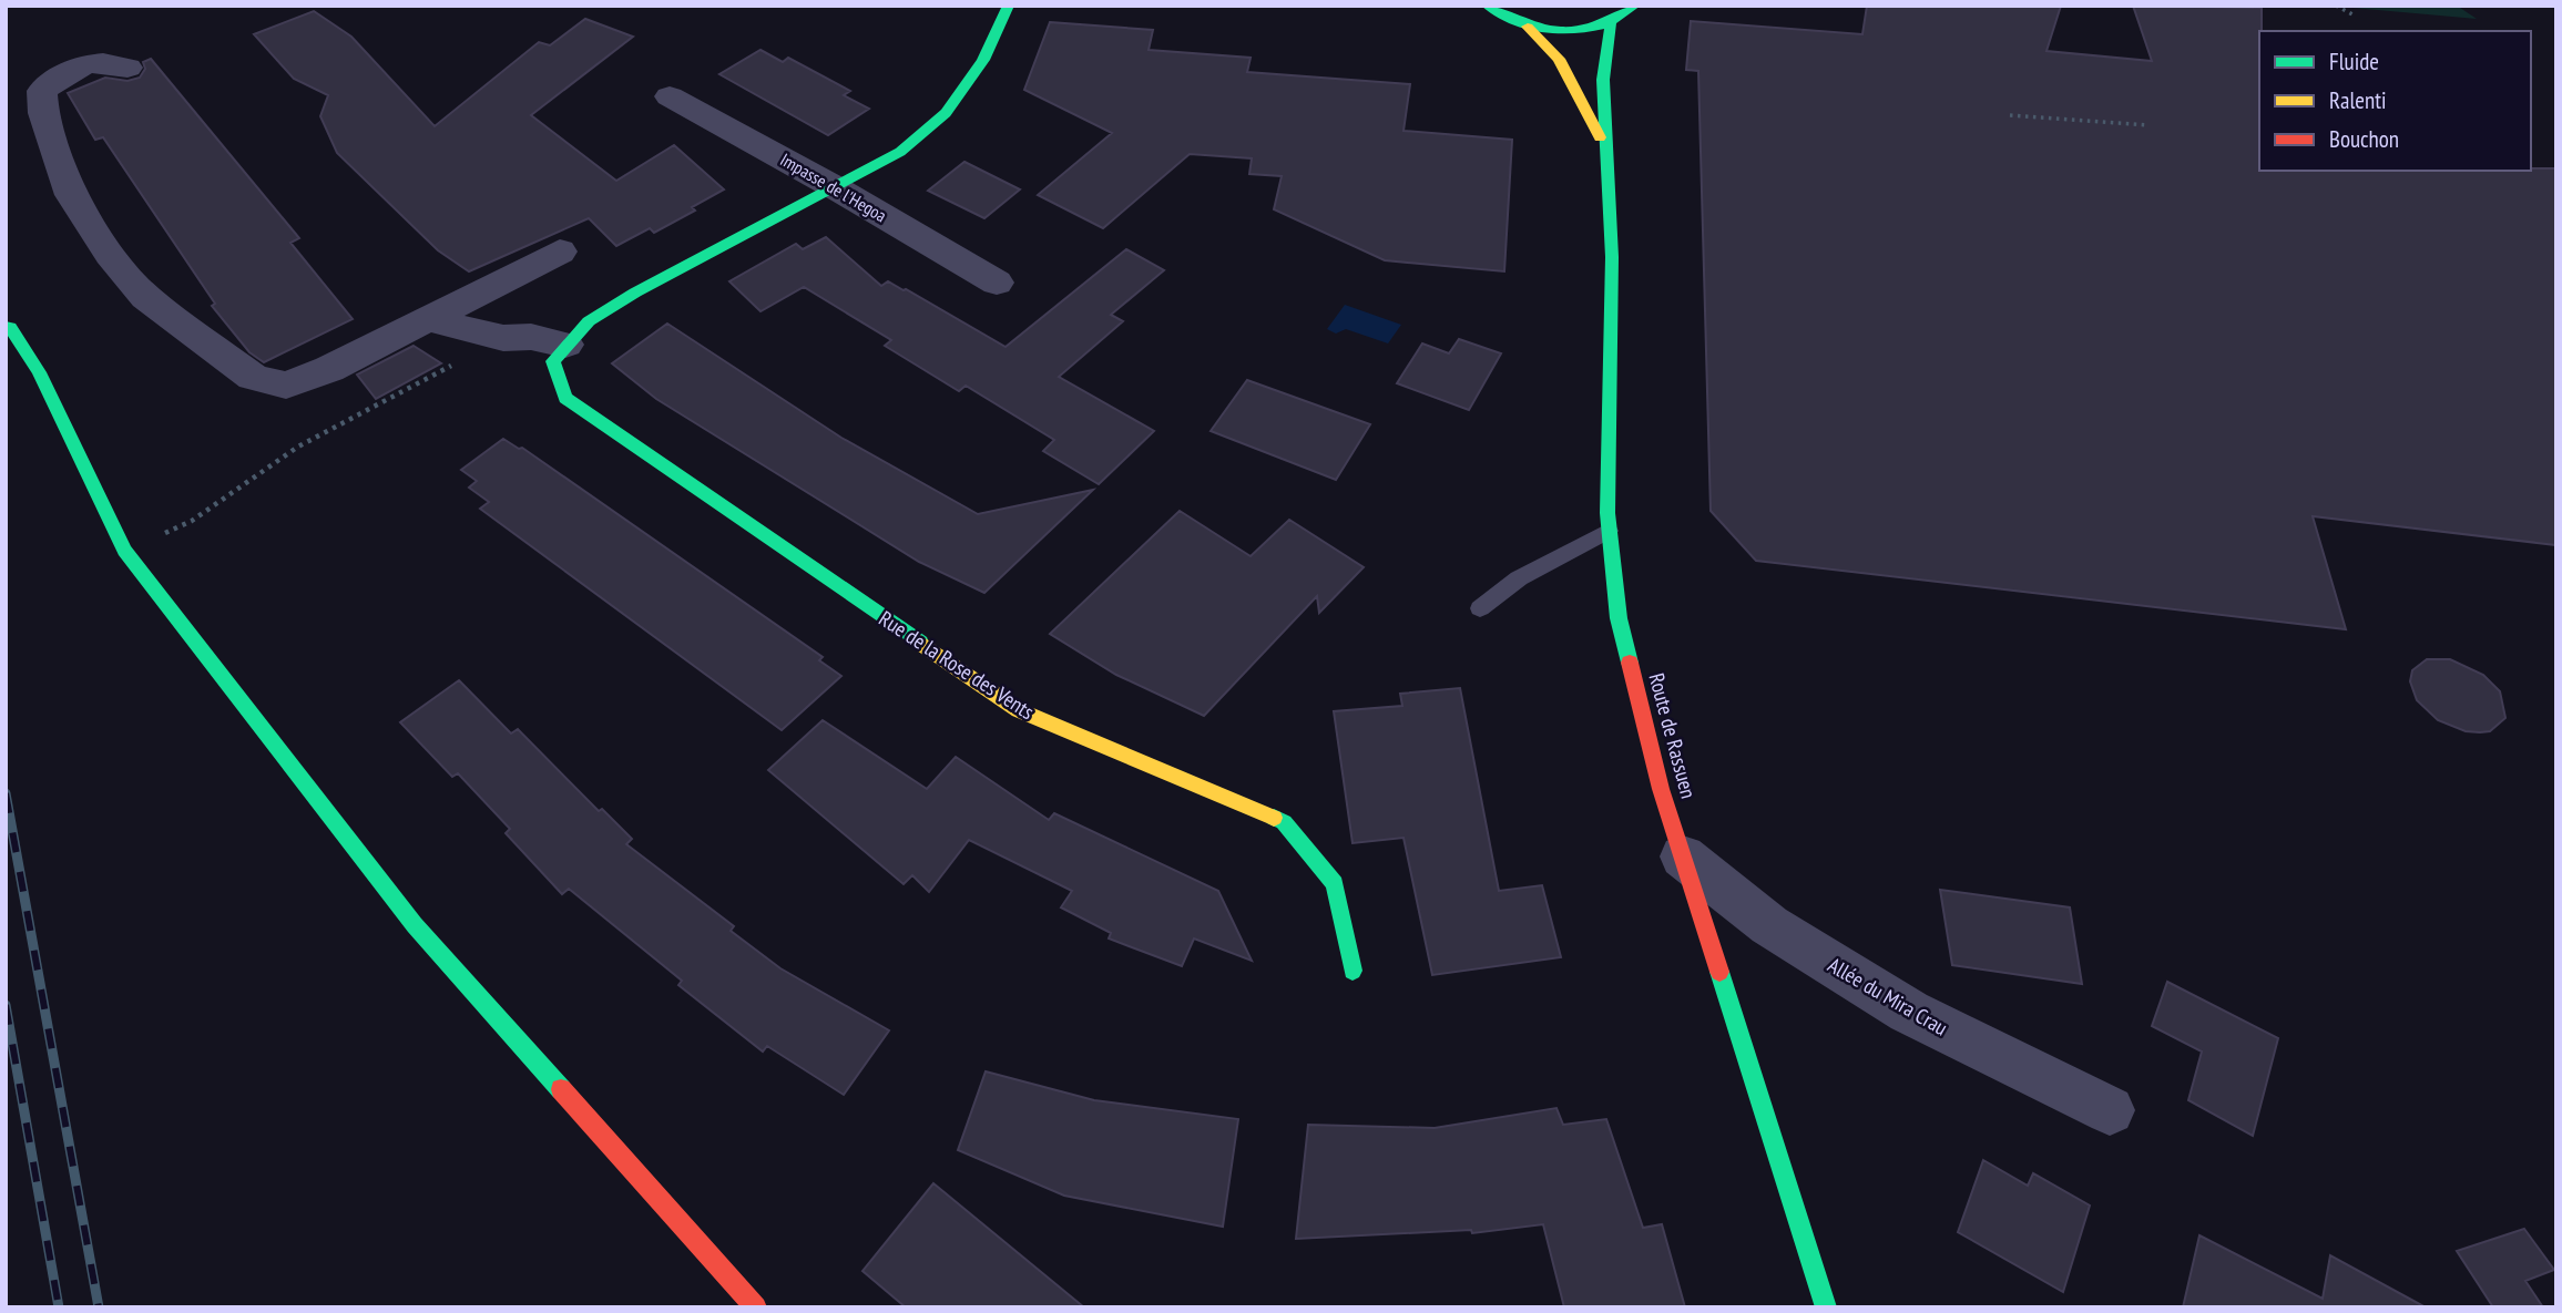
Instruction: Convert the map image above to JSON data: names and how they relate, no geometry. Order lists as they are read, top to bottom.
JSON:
{
  "streets": {
    "street": [
      "Impasse de l'Hegoa",
      "Rue de la Rose des Vents",
      "Route de Rassuen",
      "Allée du Mira Crau"
    ]
  },
  "crossings": [
    ["Route de Rassuen", "Allée du Mira Crau"]
  ],
  "legend": ["Fluide", "Ralenti", "Bouchon"]
}
